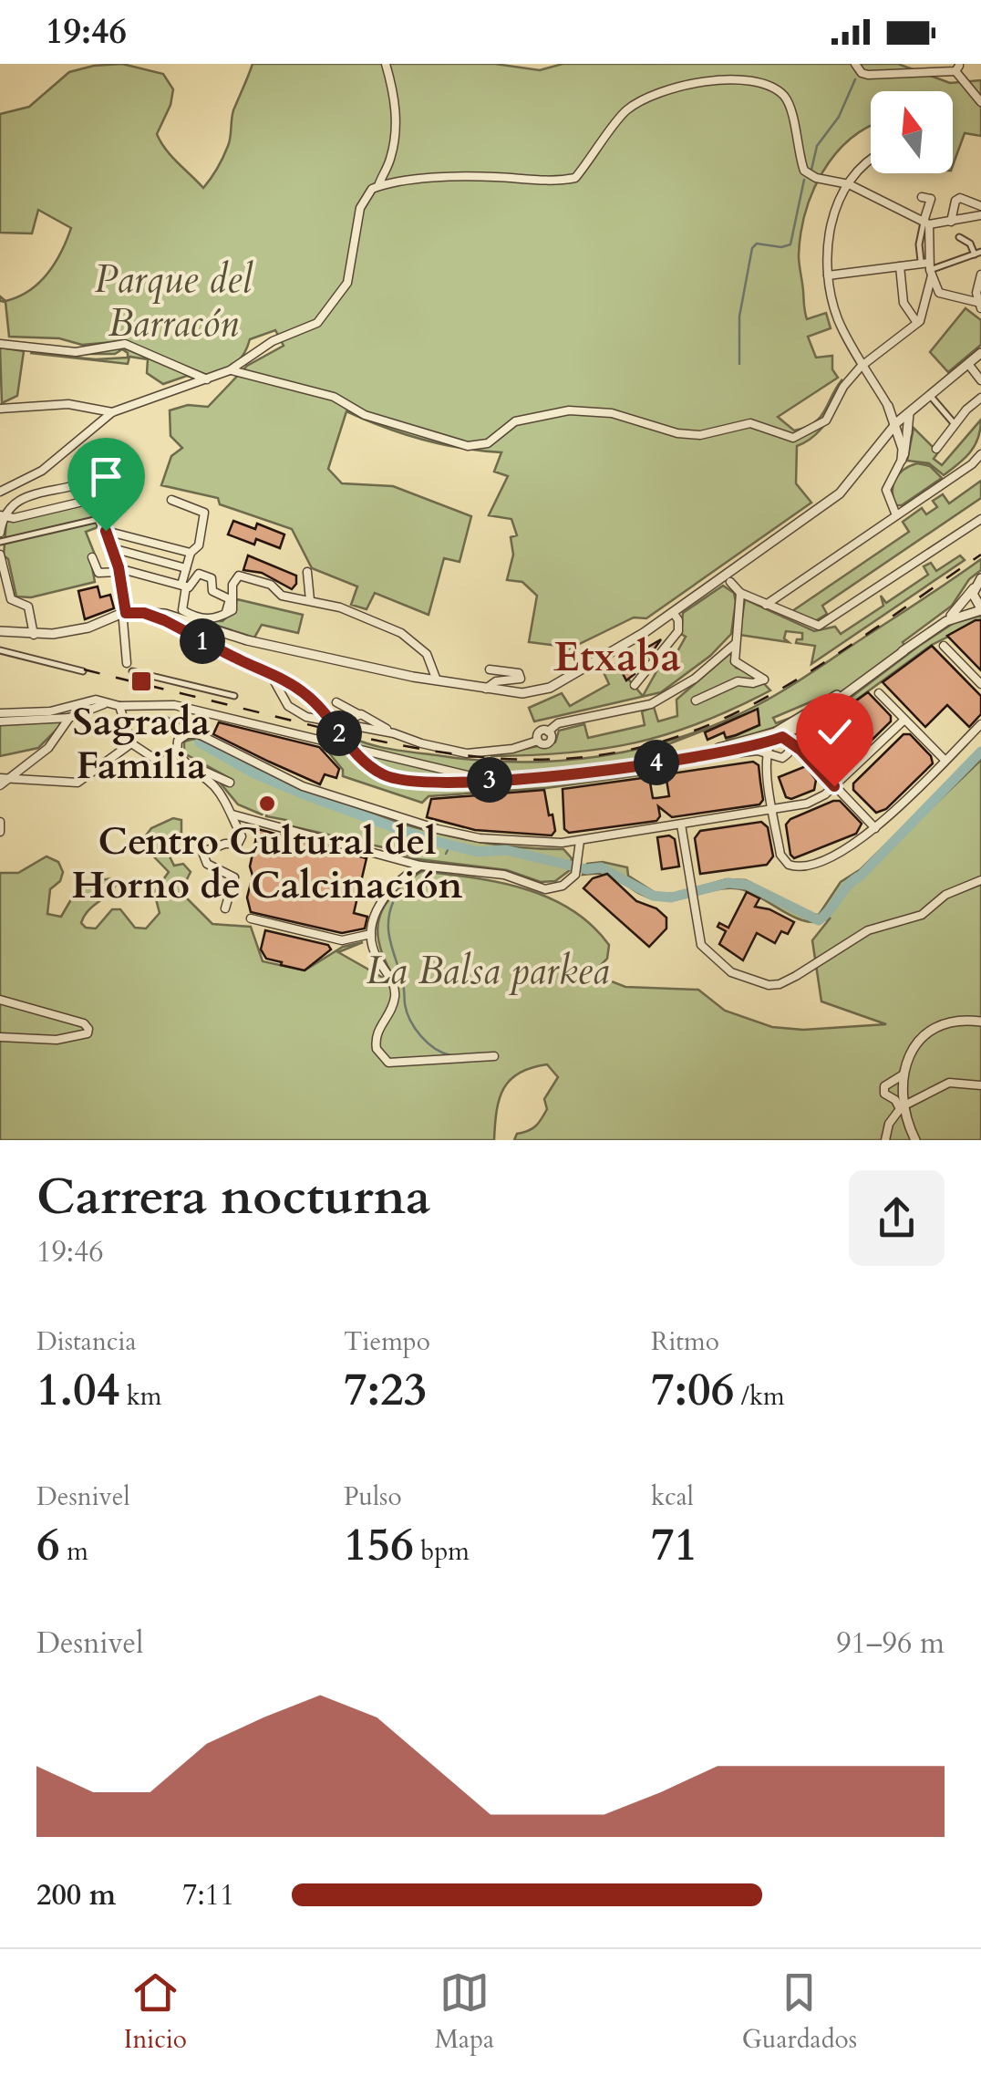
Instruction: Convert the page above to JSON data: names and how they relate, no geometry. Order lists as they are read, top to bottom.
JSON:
{
  "districts": ["Etxaba"],
  "parks": ["Parque del Barracón", "La Balsa parkea"],
  "places": {
    "transit": ["Sagrada Familia"],
    "other": ["Centro Cultural del Horno de Calcinación"]
  },
  "north": "top",
  "page": {
    "status": "19:46",
    "pins": [
      "1",
      "2",
      "4",
      "3"
    ],
    "heading": ["Carrera nocturna", "19:46"],
    "stats": [
      ["Distancia", "1.04 km"],
      ["Tiempo", "7:23"],
      ["Ritmo", "7:06 /km"],
      ["Desnivel", "6 m"],
      ["Pulso", "156 bpm"],
      ["kcal", "71"]
    ],
    "chart": ["Desnivel", "91–96 m"],
    "list": [
      {
        "name": "200 m",
        "note": "7:11"
      }
    ],
    "tabs": ["Inicio", "Mapa", "Guardados"]
  }
}
